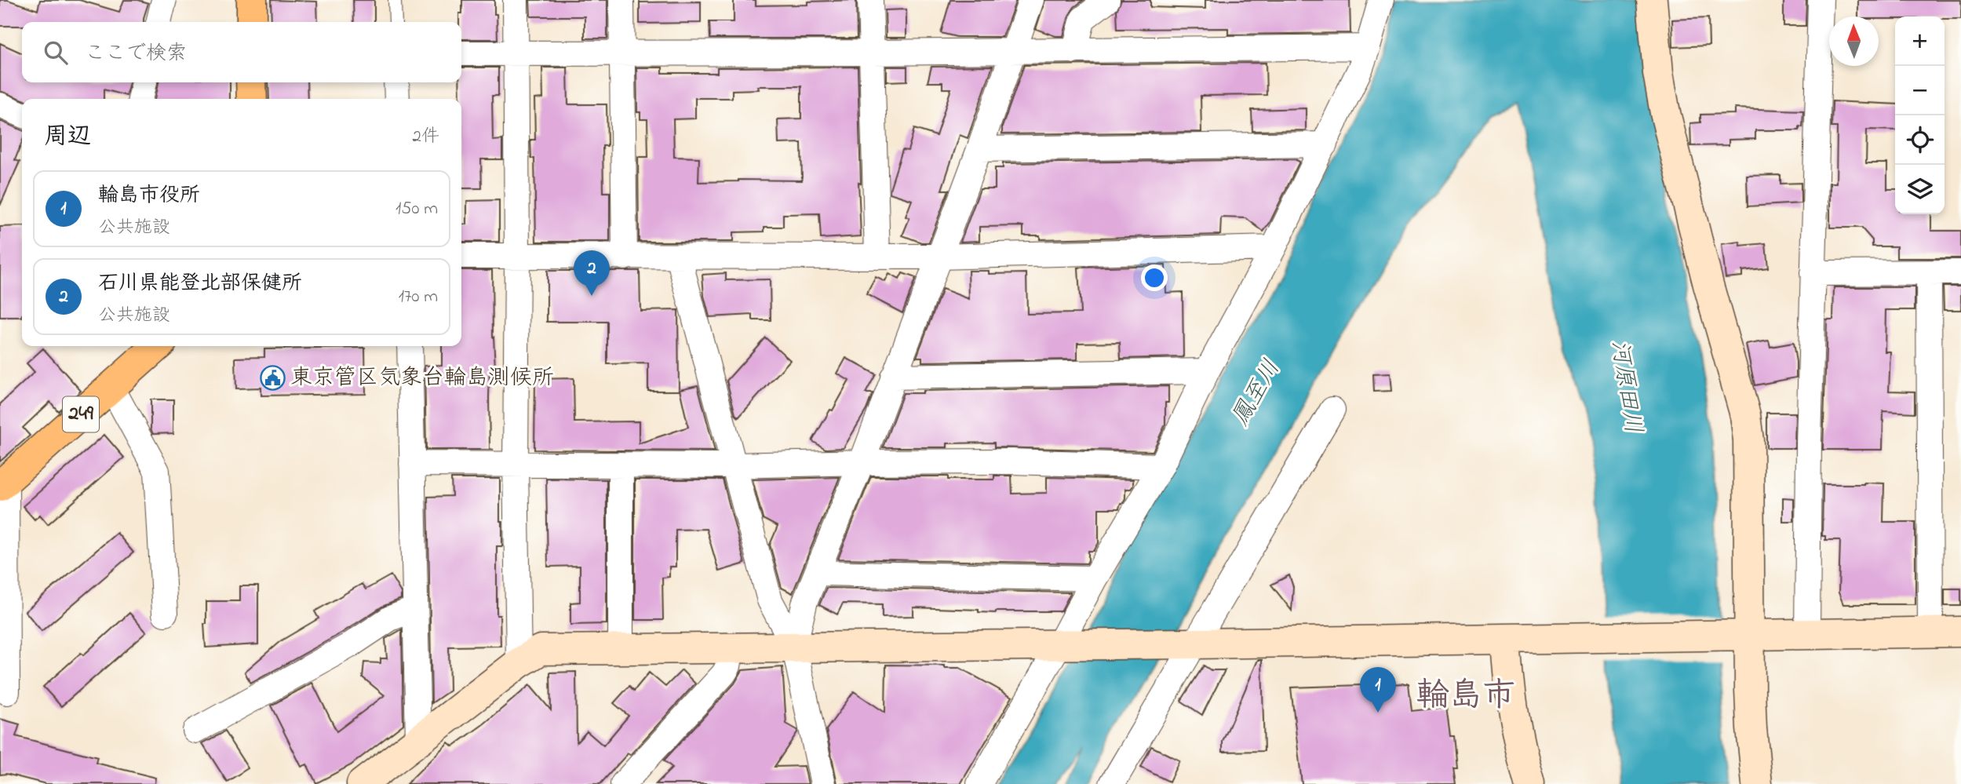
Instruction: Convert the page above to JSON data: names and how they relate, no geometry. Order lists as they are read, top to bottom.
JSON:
{
  "streets": {
    "highway": ["249"]
  },
  "districts": ["輪島市"],
  "water": ["河原田川", "鳳至川"],
  "places": {
    "public building": ["東京管区気象台輪島測候所"]
  },
  "north": "top",
  "page": {
    "map_buttons": ["+", "−"],
    "search": "ここで検索",
    "heading": ["周辺", "2件"],
    "list": [
      {
        "mark": "1",
        "name": "輪島市役所",
        "note": "公共施設",
        "value": "150 m"
      },
      {
        "mark": "2",
        "name": "石川県能登北部保健所",
        "note": "公共施設",
        "value": "170 m"
      }
    ],
    "pins": ["2", "1"]
  }
}
